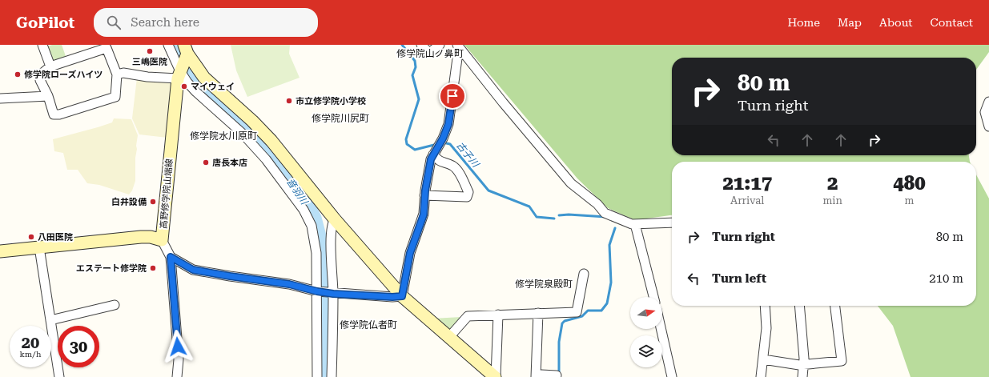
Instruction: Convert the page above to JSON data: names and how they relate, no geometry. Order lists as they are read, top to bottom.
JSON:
{
  "streets": {
    "street": ["高野修学院山端線"]
  },
  "districts": [
    "修学院山ノ鼻町",
    "修学院川尻町",
    "修学院水川原町",
    "修学院泉殿町",
    "修学院仏者町"
  ],
  "water": ["古子川", "音羽川"],
  "places": [
    "三嶋医院",
    "修学院ローズハイツ",
    "マイウェイ",
    "市立修学院小学校",
    "唐長本店",
    "白井設備",
    "八田医院",
    "エステート修学院"
  ],
  "north": "right",
  "page": {
    "header": "GoPilot",
    "search": "Search here",
    "nav": [
      "Home",
      "Map",
      "About",
      "Contact"
    ],
    "turn": ["80 m", "Turn right"],
    "eta": [
      "21:17",
      "Arrival",
      "2",
      "min",
      "480",
      "m"
    ],
    "list": [
      {
        "name": "Turn right",
        "value": "80 m"
      },
      {
        "name": "Turn left",
        "value": "210 m"
      }
    ],
    "speed": "20 km/h",
    "limit": "30"
  }
}
